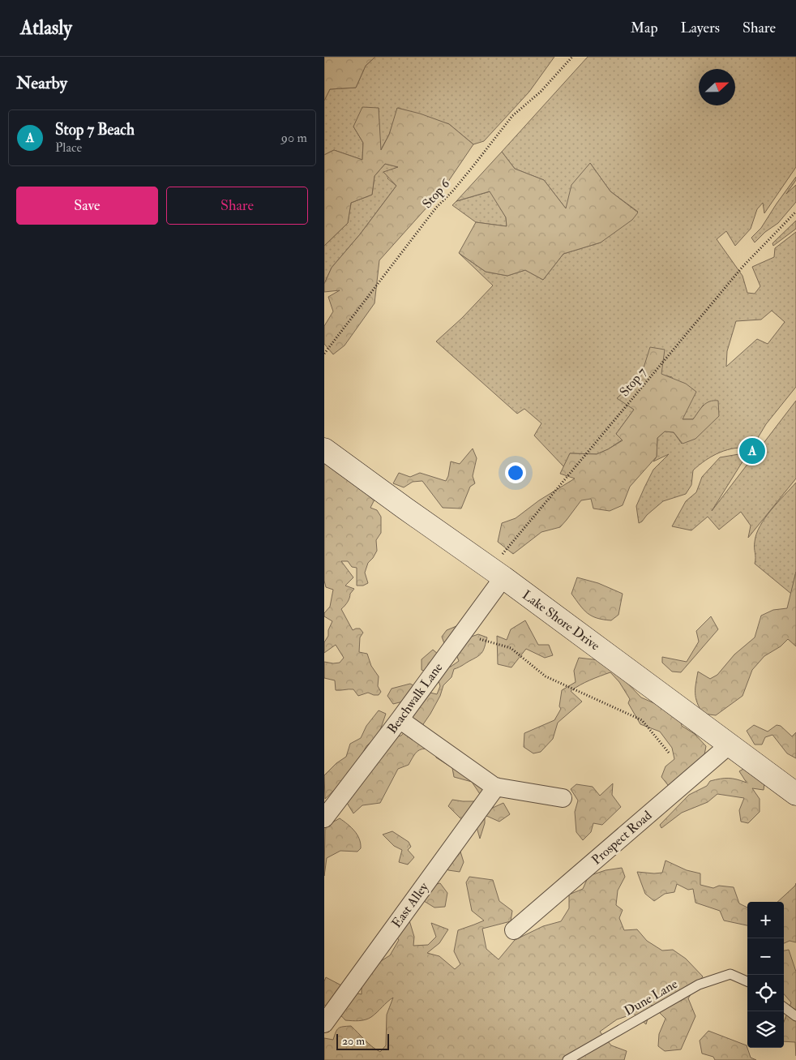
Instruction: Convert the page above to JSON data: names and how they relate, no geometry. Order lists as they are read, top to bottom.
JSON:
{
  "streets": {
    "street": [
      "Lake Shore Drive",
      "Beachwalk Lane",
      "Prospect Road",
      "East Alley"
    ],
    "lane": ["Dune Lane"],
    "path": ["Stop 6", "Stop 7"]
  },
  "crossings": [
    ["Stop 7", "Lake Shore Drive"],
    ["Stop 7", "Beachwalk Lane"],
    ["Lake Shore Drive", "Beachwalk Lane"],
    ["Lake Shore Drive", "Prospect Road"]
  ],
  "scale_bar": "20 m",
  "north": "right",
  "page": {
    "header": "Atlasly",
    "nav": ["Map", "Layers", "Share"],
    "heading": "Nearby",
    "list": [
      {
        "mark": "A",
        "name": "Stop 7 Beach",
        "note": "Place",
        "value": "90 m"
      }
    ],
    "buttons": ["Save", "Share"],
    "pins": "A",
    "map_buttons": ["+", "−"],
    "scale": "20 m"
  }
}
